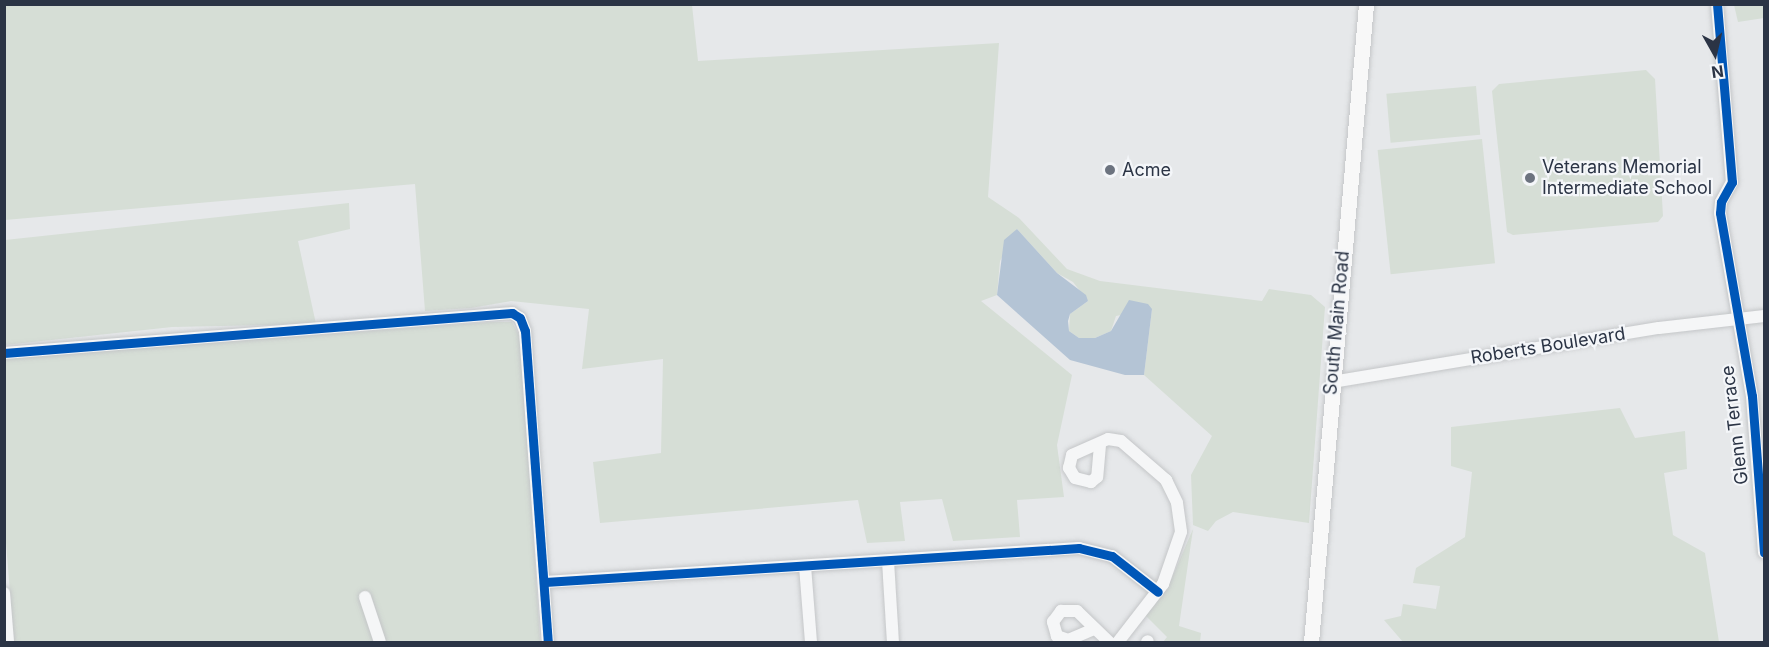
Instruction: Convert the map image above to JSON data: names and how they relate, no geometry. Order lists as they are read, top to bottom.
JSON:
{
  "streets": {
    "main road": ["South Main Road"],
    "street": ["Roberts Boulevard", "Glenn Terrace"]
  },
  "crossings": [
    ["South Main Road", "Roberts Boulevard"],
    ["Roberts Boulevard", "Glenn Terrace"]
  ],
  "places": ["Acme", "Veterans Memorial Intermediate School"],
  "north": "bottom"
}
